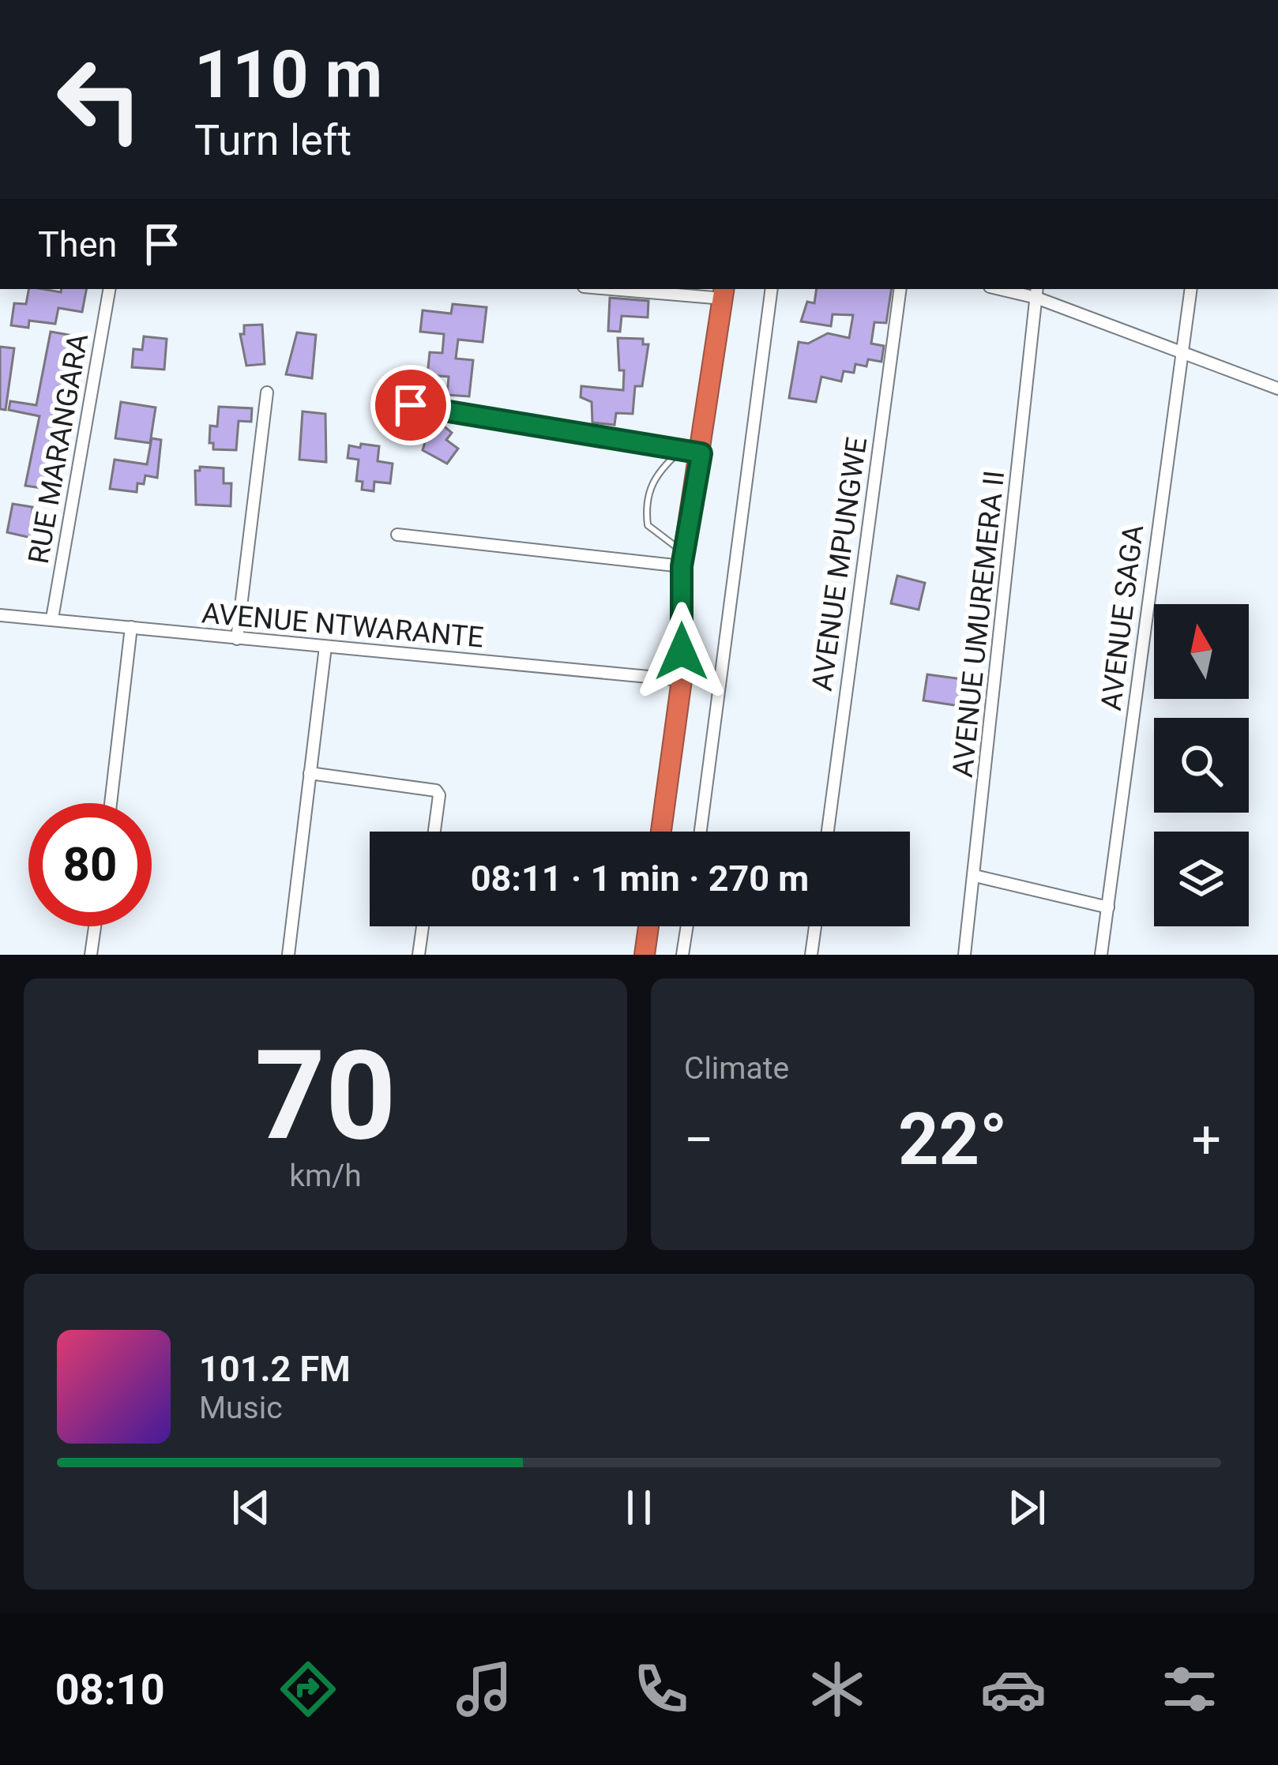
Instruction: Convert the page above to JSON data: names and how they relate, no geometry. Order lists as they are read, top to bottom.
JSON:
{
  "streets": {
    "street": [
      "RUE MARANGARA",
      "AVENUE MPUNGWE",
      "AVENUE SAGA",
      "AVENUE UMUREMERA II",
      "AVENUE NTWARANTE"
    ]
  },
  "crossings": [
    ["RUE MARANGARA", "AVENUE NTWARANTE"]
  ],
  "north": "top",
  "page": {
    "turn": ["110 m", "Turn left"],
    "then": "Then",
    "limit": "80",
    "trip": "08:11 · 1 min · 270 m",
    "tile": [
      ["70", "km/h"],
      "Climate"
    ],
    "heat": ["−", "22°", "+"],
    "song": ["101.2 FM", "Music"],
    "tabs": "08:10"
  }
}
